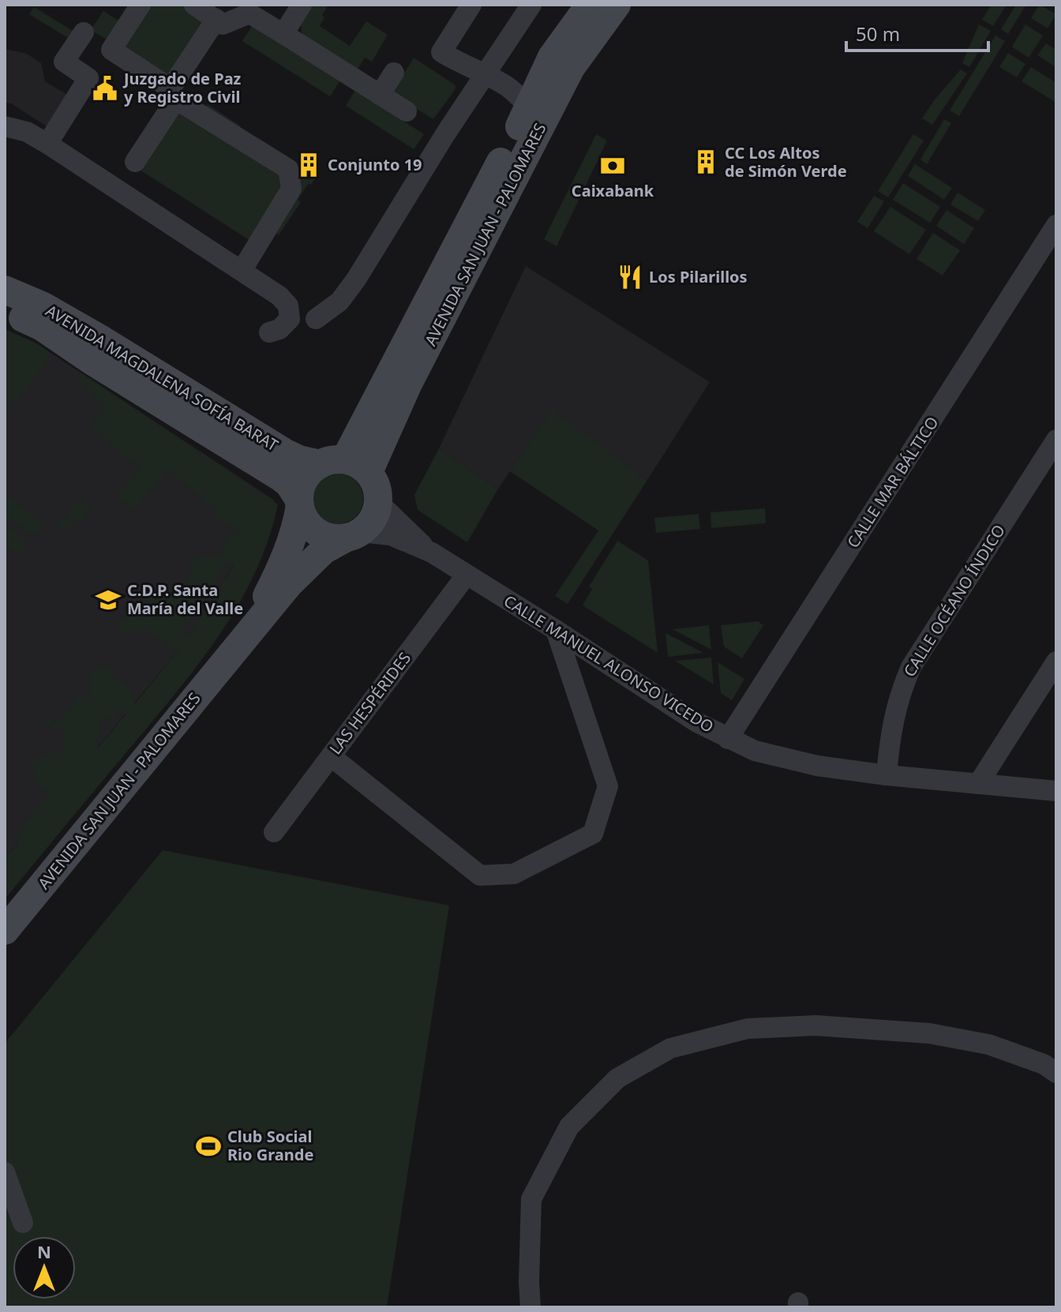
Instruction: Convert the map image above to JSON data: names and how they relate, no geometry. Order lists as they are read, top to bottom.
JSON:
{
  "streets": {
    "street": [
      "AVENIDA SAN JUAN - PALOMARES",
      "AVENIDA MAGDALENA SOFÍA BARAT",
      "CALLE MAR BÁLTICO",
      "CALLE OCÉANO ÍNDICO",
      "CALLE MANUEL ALONSO VICEDO",
      "LAS HESPÉRIDES"
    ]
  },
  "crossings": [
    ["AVENIDA SAN JUAN - PALOMARES", "AVENIDA MAGDALENA SOFÍA BARAT"],
    ["AVENIDA SAN JUAN - PALOMARES", "CALLE MANUEL ALONSO VICEDO"],
    ["AVENIDA MAGDALENA SOFÍA BARAT", "CALLE MANUEL ALONSO VICEDO"],
    ["CALLE MAR BÁLTICO", "CALLE MANUEL ALONSO VICEDO"],
    ["CALLE OCÉANO ÍNDICO", "CALLE MANUEL ALONSO VICEDO"],
    ["CALLE MANUEL ALONSO VICEDO", "LAS HESPÉRIDES"]
  ],
  "places": {
    "public building": ["Juzgado de Paz y Registro Civil"],
    "building": ["CC Los Altos de Simón Verde", "Conjunto 19"],
    "bank": ["Caixabank"],
    "restaurant": ["Los Pilarillos"],
    "school or university": ["C.D.P. Santa María del Valle"],
    "sports": ["Club Social Rio Grande"]
  },
  "scale_bar": "50 m",
  "north": "top"
}
